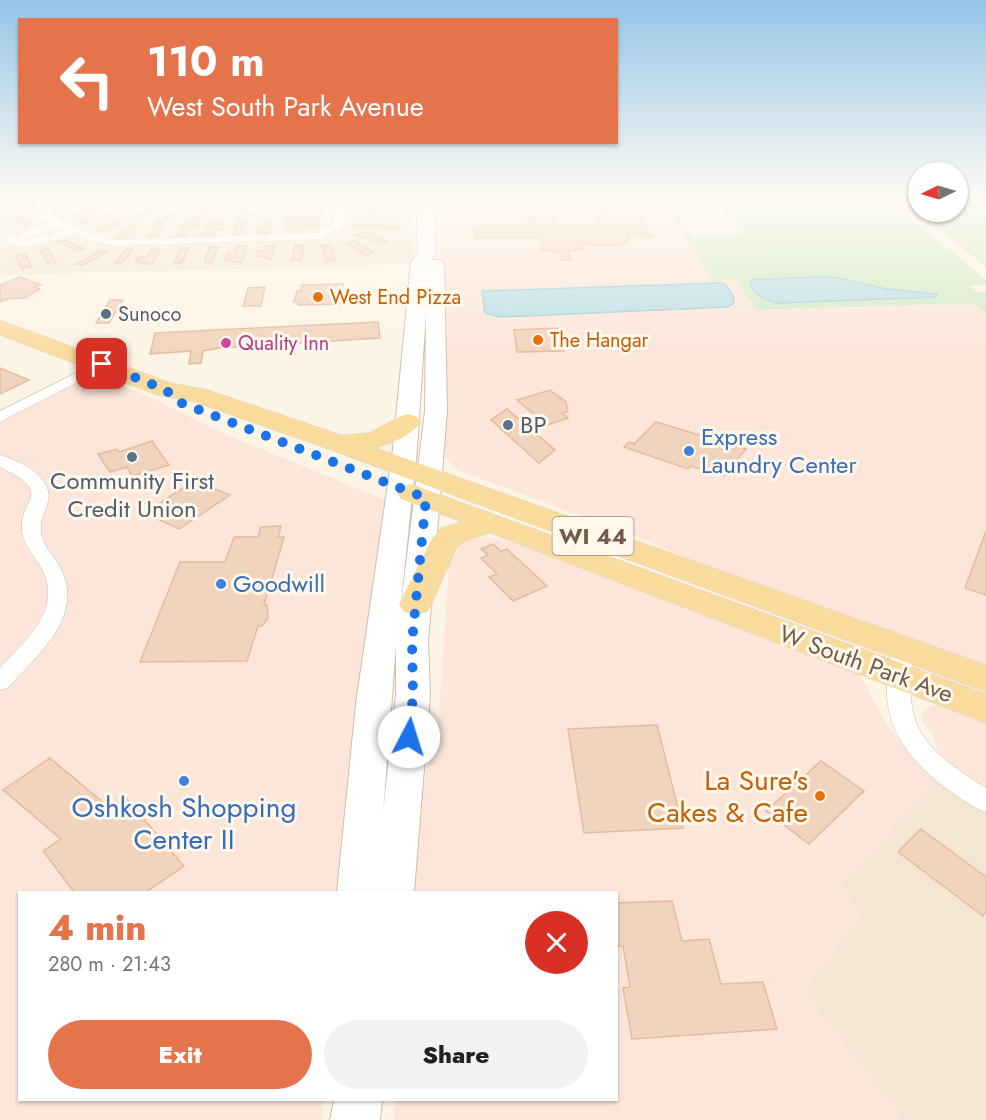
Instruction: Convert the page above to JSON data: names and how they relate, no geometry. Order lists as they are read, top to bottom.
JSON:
{
  "streets": {
    "main road": ["WI 44", "W South Park Ave"]
  },
  "crossings": [
    ["WI 44", "W South Park Ave"]
  ],
  "places": [
    "West End Pizza",
    "Sunoco",
    "The Hangar",
    "Quality Inn",
    "BP",
    "Express Laundry Center",
    "Community First Credit Union",
    "Goodwill",
    "Oshkosh Shopping Center II",
    "La Sure's Cakes & Cafe"
  ],
  "north": "left",
  "page": {
    "turn": ["110 m", "West South Park Avenue"],
    "heading": ["4 min", "280 m · 21:43"],
    "buttons": ["Exit", "Share"]
  }
}
